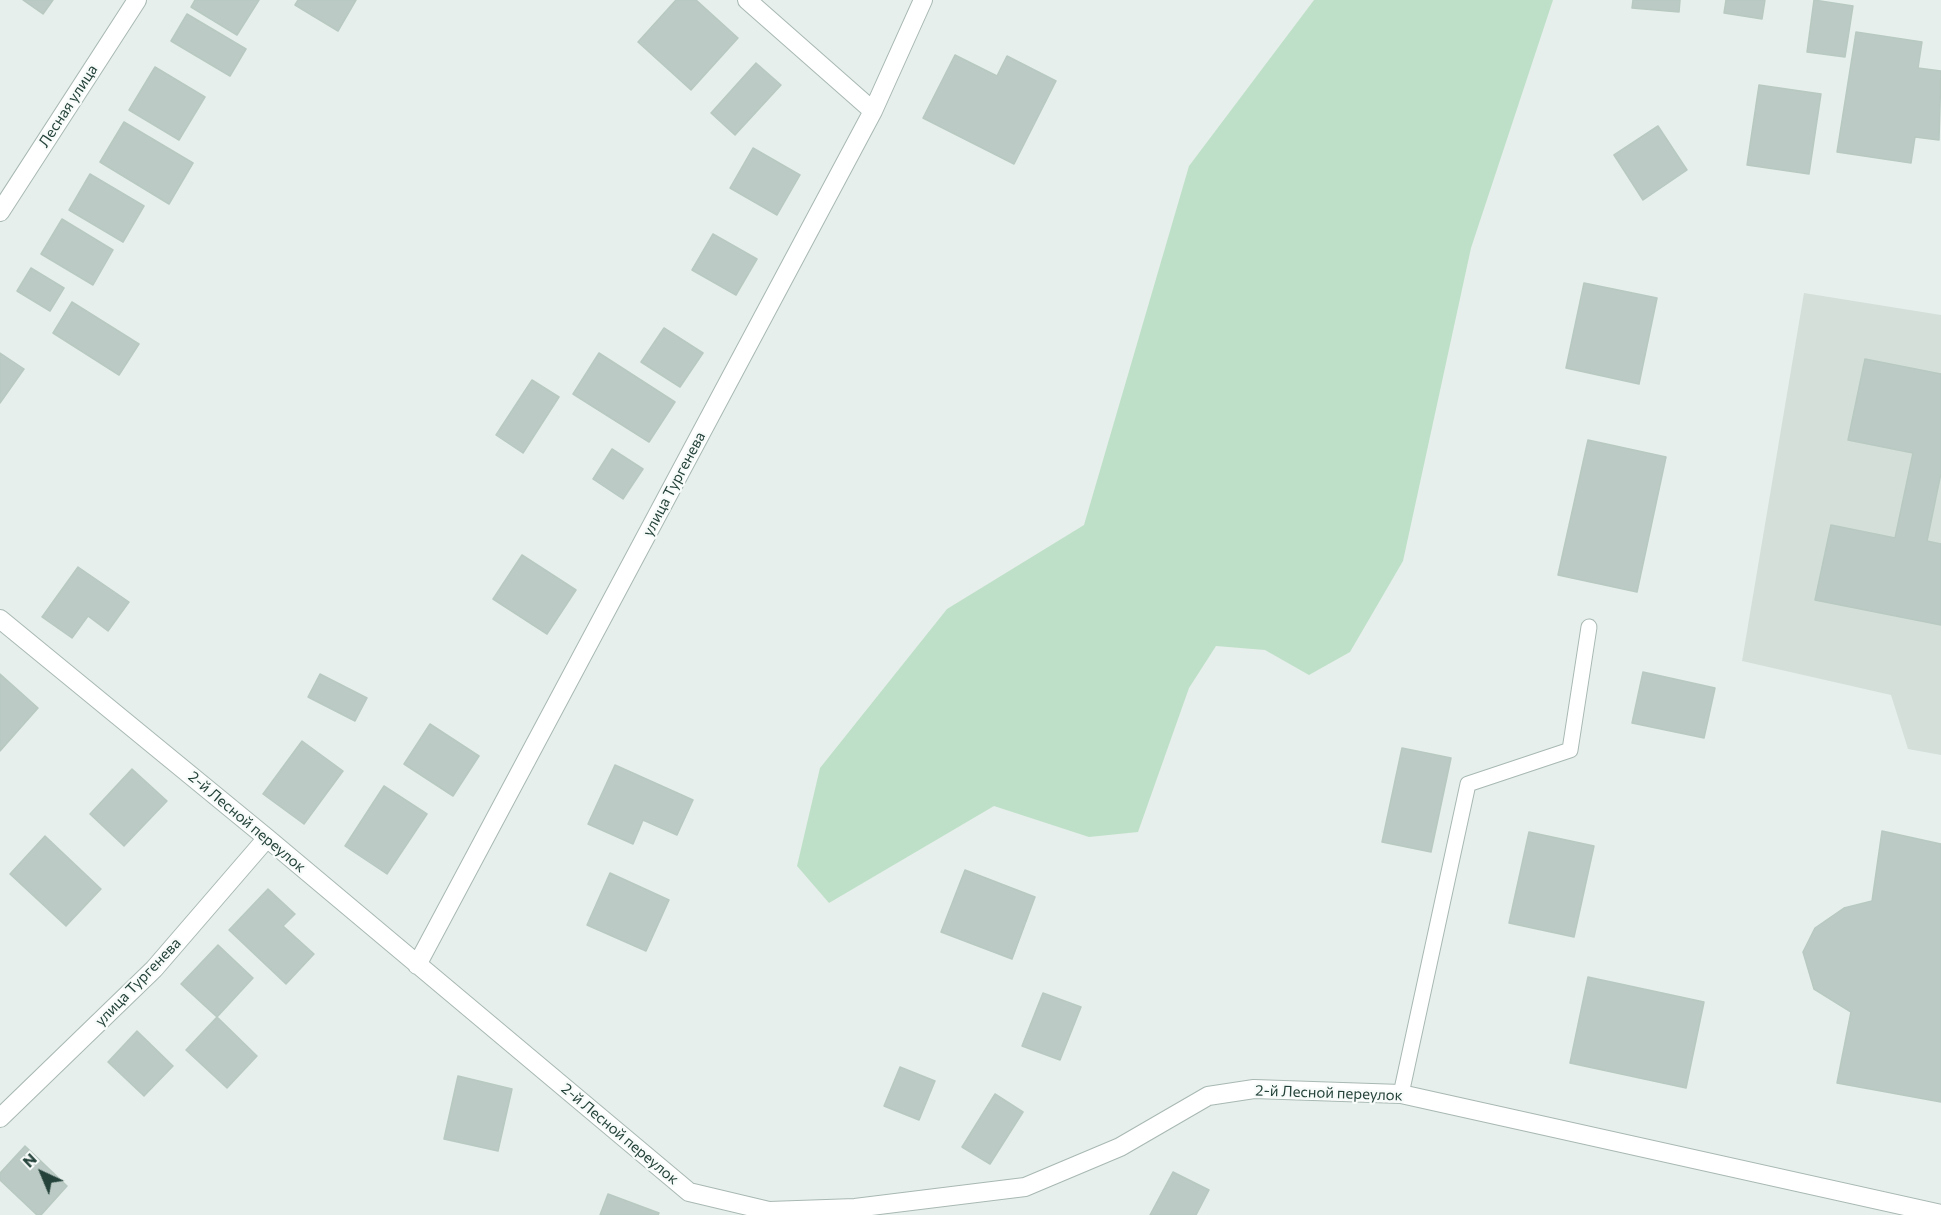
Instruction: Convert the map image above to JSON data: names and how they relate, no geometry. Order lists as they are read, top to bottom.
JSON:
{
  "streets": {
    "street": ["Лесная улица", "улица Тургенева", "2-й Лесной переулок"]
  },
  "crossings": [
    ["улица Тургенева", "2-й Лесной переулок"]
  ],
  "north": "top left"
}
